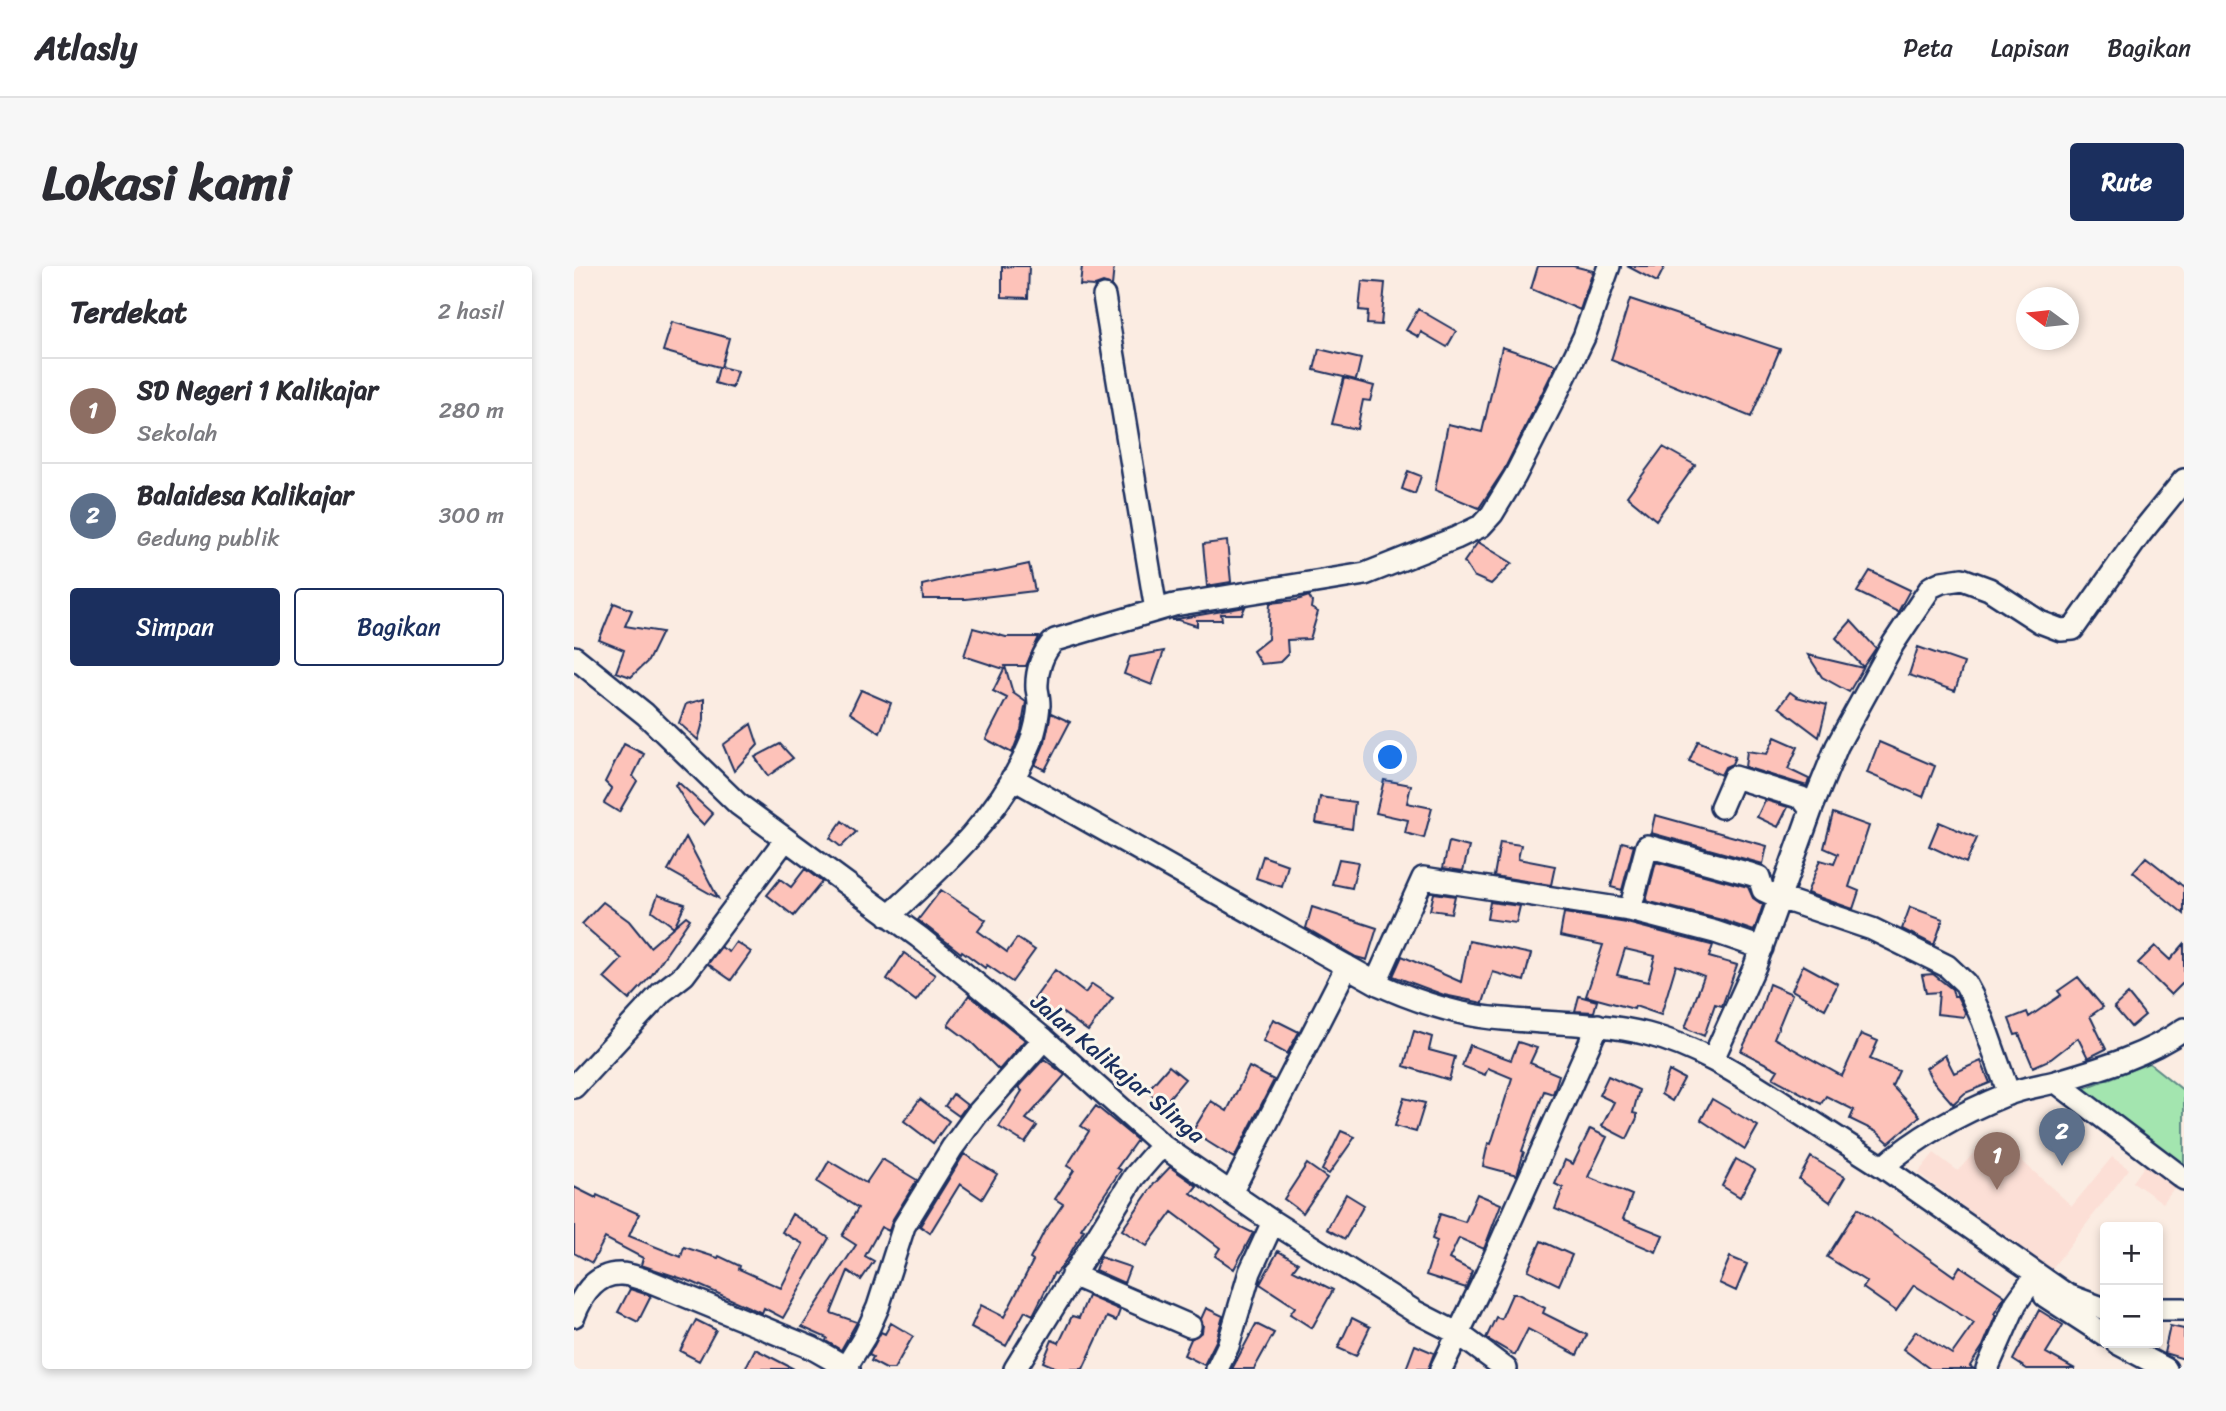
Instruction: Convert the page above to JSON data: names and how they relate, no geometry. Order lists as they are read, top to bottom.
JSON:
{
  "streets": {
    "street": ["Jalan Kalikajar Slinga"]
  },
  "north": "left",
  "page": {
    "header": "Atlasly",
    "nav": ["Peta", "Lapisan", "Bagikan"],
    "title": "Lokasi kami",
    "buttons": [
      "Rute",
      ["Simpan", "Bagikan"]
    ],
    "heading": ["Terdekat", "2 hasil"],
    "list": [
      {
        "mark": "1",
        "name": "SD Negeri 1 Kalikajar",
        "note": "Sekolah",
        "value": "280 m"
      },
      {
        "mark": "2",
        "name": "Balaidesa Kalikajar",
        "note": "Gedung publik",
        "value": "300 m"
      }
    ],
    "pins": ["2", "1"],
    "map_buttons": ["+", "−"]
  }
}
